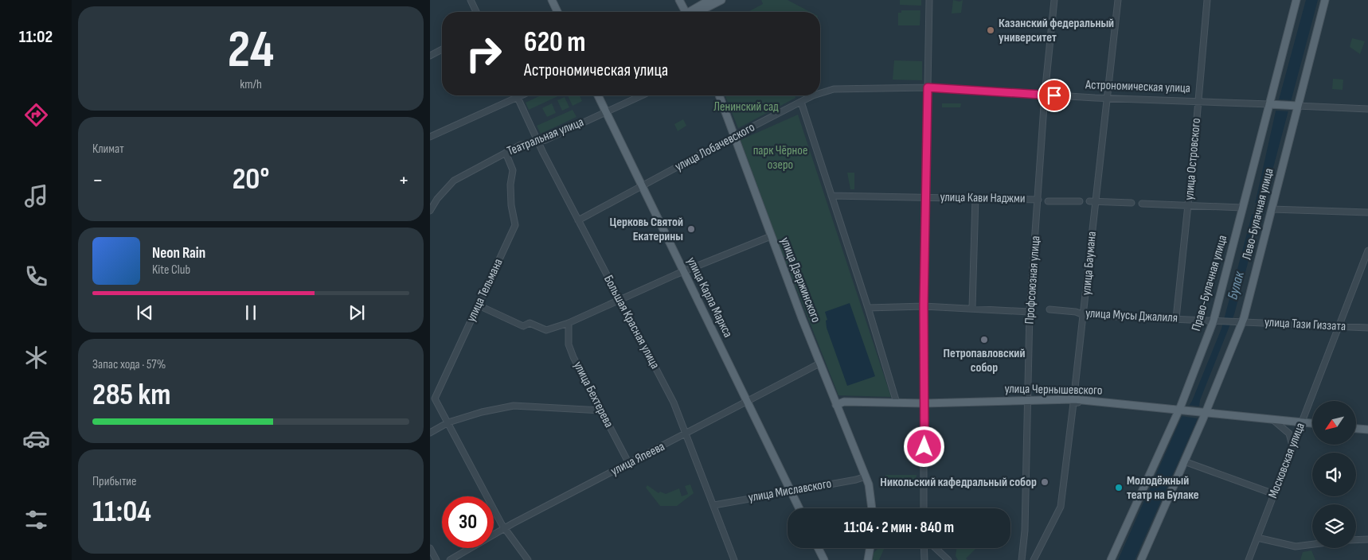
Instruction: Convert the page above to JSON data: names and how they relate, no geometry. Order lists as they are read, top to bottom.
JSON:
{
  "streets": {
    "main road": [
      "Лево-Булачная улица",
      "улица Дзержинского",
      "Право-Булачная улица",
      "улица Карла Маркса",
      "улица Чернышевского"
    ],
    "street": [
      "Астрономическая улица",
      "Театральная улица",
      "улица Лобачевского",
      "улица Островского",
      "улица Кави Наджми",
      "улица Баумана",
      "Профсоюзная улица",
      "улица Тельмана",
      "улица Мусы Джалиля",
      "Большая Красная улица",
      "улица Тази Гиззата",
      "улица Бехтерева",
      "улица Япеева",
      "Московская улица",
      "улица Миславского"
    ]
  },
  "crossings": [
    ["Астрономическая улица", "улица Лобачевского"],
    ["Астрономическая улица", "улица Островского"],
    ["Астрономическая улица", "улица Баумана"],
    ["Астрономическая улица", "Профсоюзная улица"],
    ["Астрономическая улица", "Право-Булачная улица"],
    ["Театральная улица", "улица Тельмана"],
    ["Театральная улица", "улица Карла Маркса"],
    ["Театральная улица", "Большая Красная улица"],
    ["улица Лобачевского", "улица Дзержинского"],
    ["улица Лобачевского", "улица Карла Маркса"],
    ["улица Лобачевского", "Большая Красная улица"],
    ["улица Островского", "улица Мусы Джалиля"],
    ["улица Кави Наджми", "Профсоюзная улица"],
    ["Лево-Булачная улица", "улица Мусы Джалиля"],
    ["Лево-Булачная улица", "улица Тази Гиззата"],
    ["Лево-Булачная улица", "улица Чернышевского"],
    ["улица Баумана", "улица Мусы Джалиля"],
    ["улица Баумана", "улица Чернышевского"],
    ["улица Дзержинского", "улица Чернышевского"],
    ["улица Дзержинского", "улица Япеева"],
    ["улица Дзержинского", "улица Миславского"],
    ["Профсоюзная улица", "улица Чернышевского"],
    ["Право-Булачная улица", "улица Мусы Джалиля"],
    ["Право-Булачная улица", "улица Чернышевского"],
    ["улица Карла Маркса", "улица Япеева"],
    ["улица Карла Маркса", "улица Миславского"],
    ["улица Мусы Джалиля", "улица Тази Гиззата"],
    ["Большая Красная улица", "улица Япеева"],
    ["Большая Красная улица", "улица Миславского"],
    ["улица Тази Гиззата", "Московская улица"],
    ["улица Чернышевского", "Московская улица"],
    ["улица Бехтерева", "улица Япеева"]
  ],
  "water": ["Булак"],
  "parks": ["Ленинский сад", "парк Чёрное озеро"],
  "places": [
    "Казанский федеральный университет",
    "Церковь Святой Екатерины",
    "Петропавловский собор",
    "Никольский кафедральный собор",
    "Молодёжный театр на Булаке"
  ],
  "north": "bottom left",
  "page": {
    "tabs": "11:02",
    "tile": [
      ["24", "km/h"],
      "Климат",
      ["Запас хода · 57%", "285 km"],
      ["Прибытие", "11:04"]
    ],
    "turn": ["620 m", "Астрономическая улица"],
    "heat": ["−", "20°", "+"],
    "song": ["Neon Rain", "Kite Club"],
    "limit": "30",
    "trip": "11:04 · 2 мин · 840 m"
  }
}
